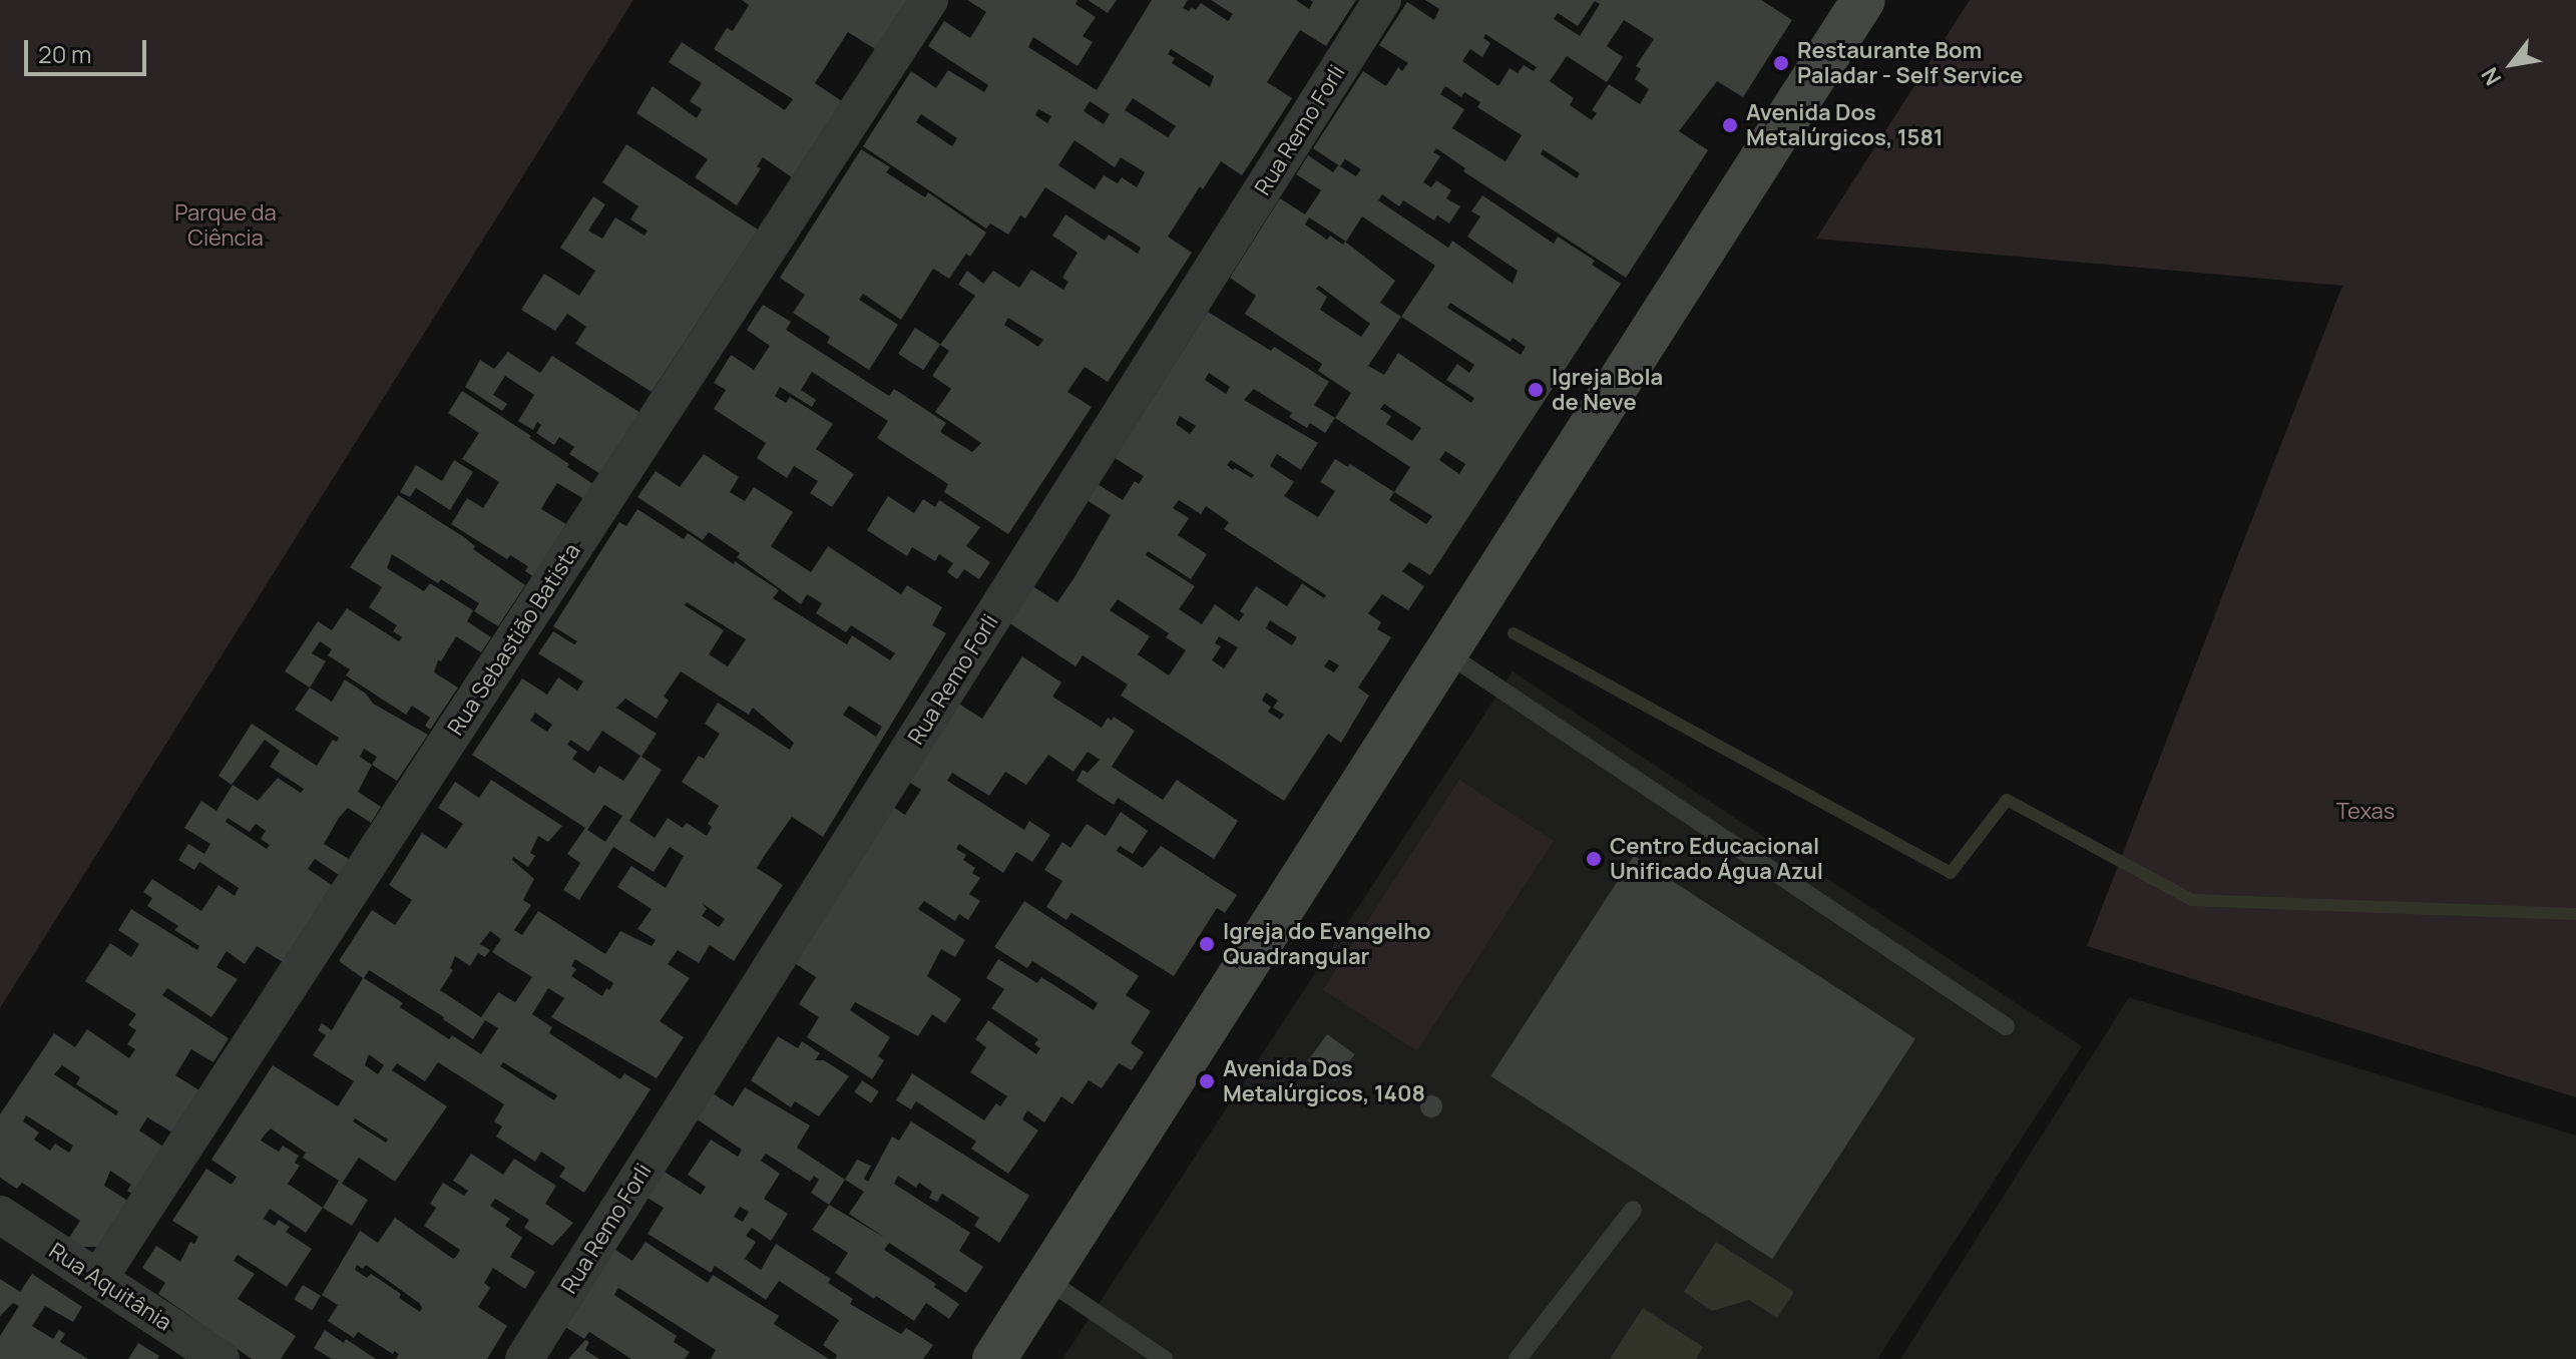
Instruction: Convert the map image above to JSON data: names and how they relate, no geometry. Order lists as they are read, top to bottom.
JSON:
{
  "streets": {
    "street": ["Rua Remo Forli", "Rua Sebastião Batista", "Rua Aquitânia"]
  },
  "crossings": [
    ["Rua Sebastião Batista", "Rua Aquitânia"]
  ],
  "parks": ["Parque da Ciência", "Texas"],
  "places": [
    "Restaurante Bom Paladar - Self Service",
    "Avenida Dos Metalúrgicos, 1581",
    "Igreja Bola de Neve",
    "Centro Educacional Unificado Água Azul",
    "Igreja do Evangelho Quadrangular",
    "Avenida Dos Metalúrgicos, 1408"
  ],
  "scale_bar": "20 m",
  "north": "bottom left"
}
